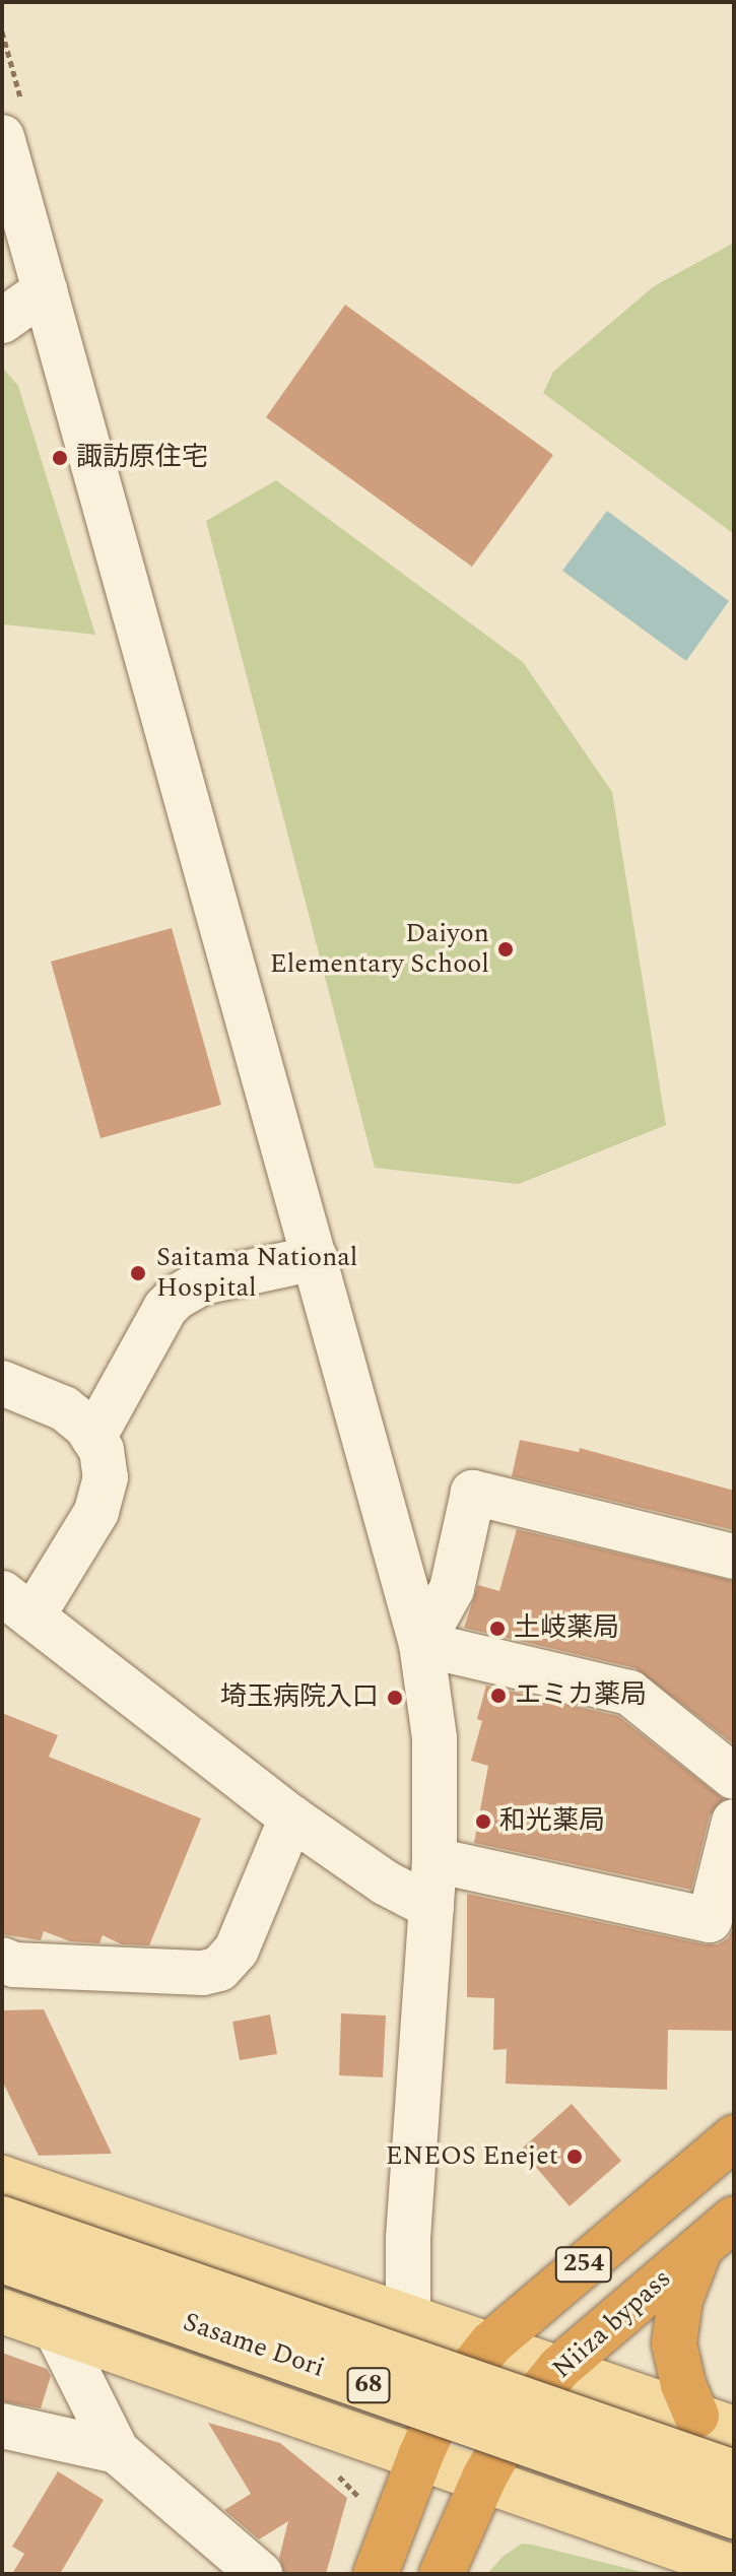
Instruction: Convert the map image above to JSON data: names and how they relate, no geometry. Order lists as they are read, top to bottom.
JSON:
{
  "streets": {
    "highway": ["254", "Niiza bypass"],
    "main road": ["Sasame Dori", "68"]
  },
  "places": [
    "諏訪原住宅",
    "Daiyon Elementary School",
    "Saitama National Hospital",
    "土岐薬局",
    "エミカ薬局",
    "埼玉病院入口",
    "和光薬局",
    "ENEOS Enejet"
  ]
}
